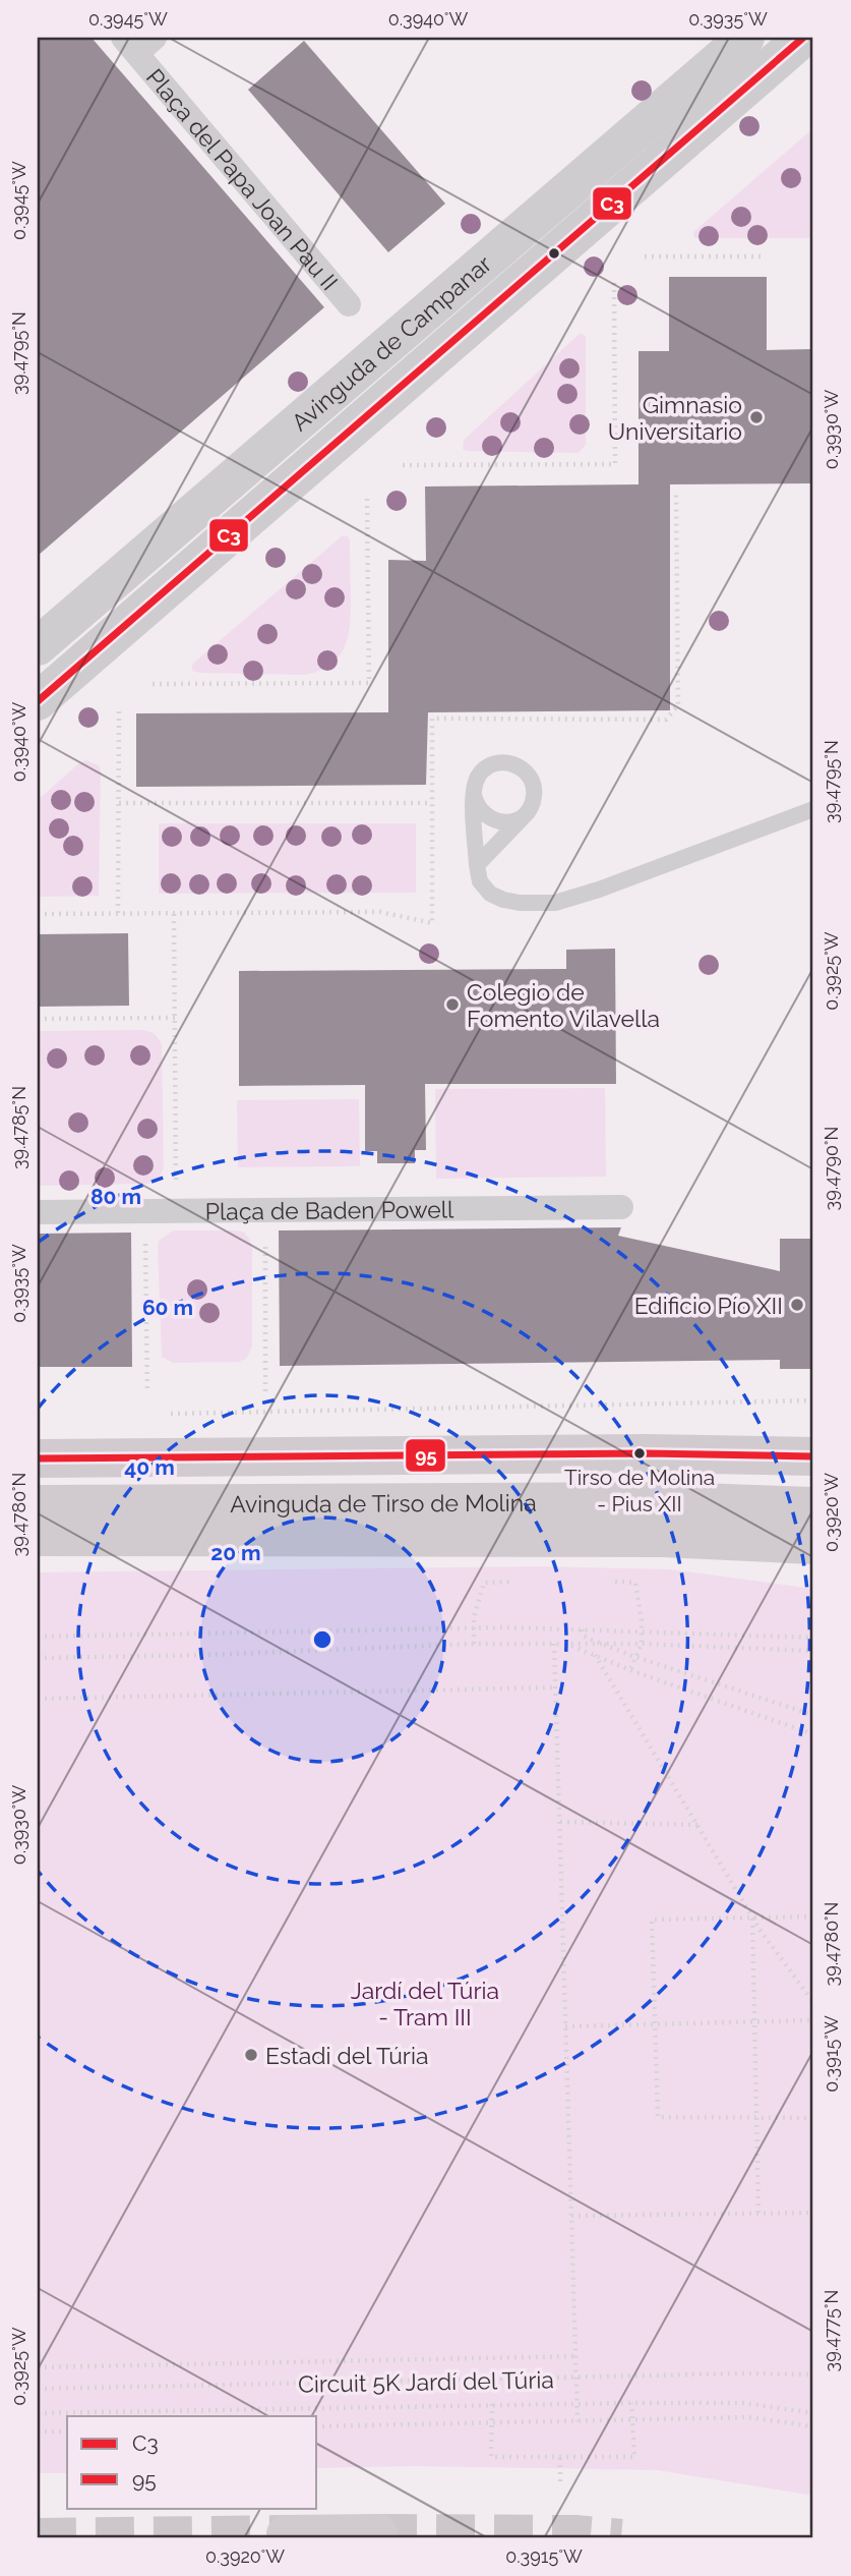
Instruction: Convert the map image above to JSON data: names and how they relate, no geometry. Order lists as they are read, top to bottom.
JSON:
{
  "streets": {
    "main road": ["Avinguda de Campanar", "Avinguda de Tirso de Molina"],
    "street": ["Plaça del Papa Joan Pau II", "Plaça de Baden Powell"],
    "path": ["Circuit 5K Jardí del Túria"]
  },
  "parks": ["Jardí del Túria - Tram III"],
  "places": [
    "Gimnasio Universitario",
    "Colegio de Fomento Vilavella",
    "Edificio Pío XII",
    "Tirso de Molina - Pius XII",
    "Estadi del Túria"
  ],
  "lines": ["transit line C3", "transit line 95"],
  "legend": ["C3", "95"],
  "coordinates": [
    "0.3945°W",
    "0.3940°W",
    "0.3935°W",
    "39.4795°N",
    "0.3930°W",
    "0.3925°W",
    "39.4785°N",
    "39.4790°N",
    "0.3920°W",
    "39.4780°N",
    "0.3915°W",
    "39.4775°N"
  ],
  "rings": [
    "80 m",
    "60 m",
    "40 m",
    "20 m"
  ]
}
